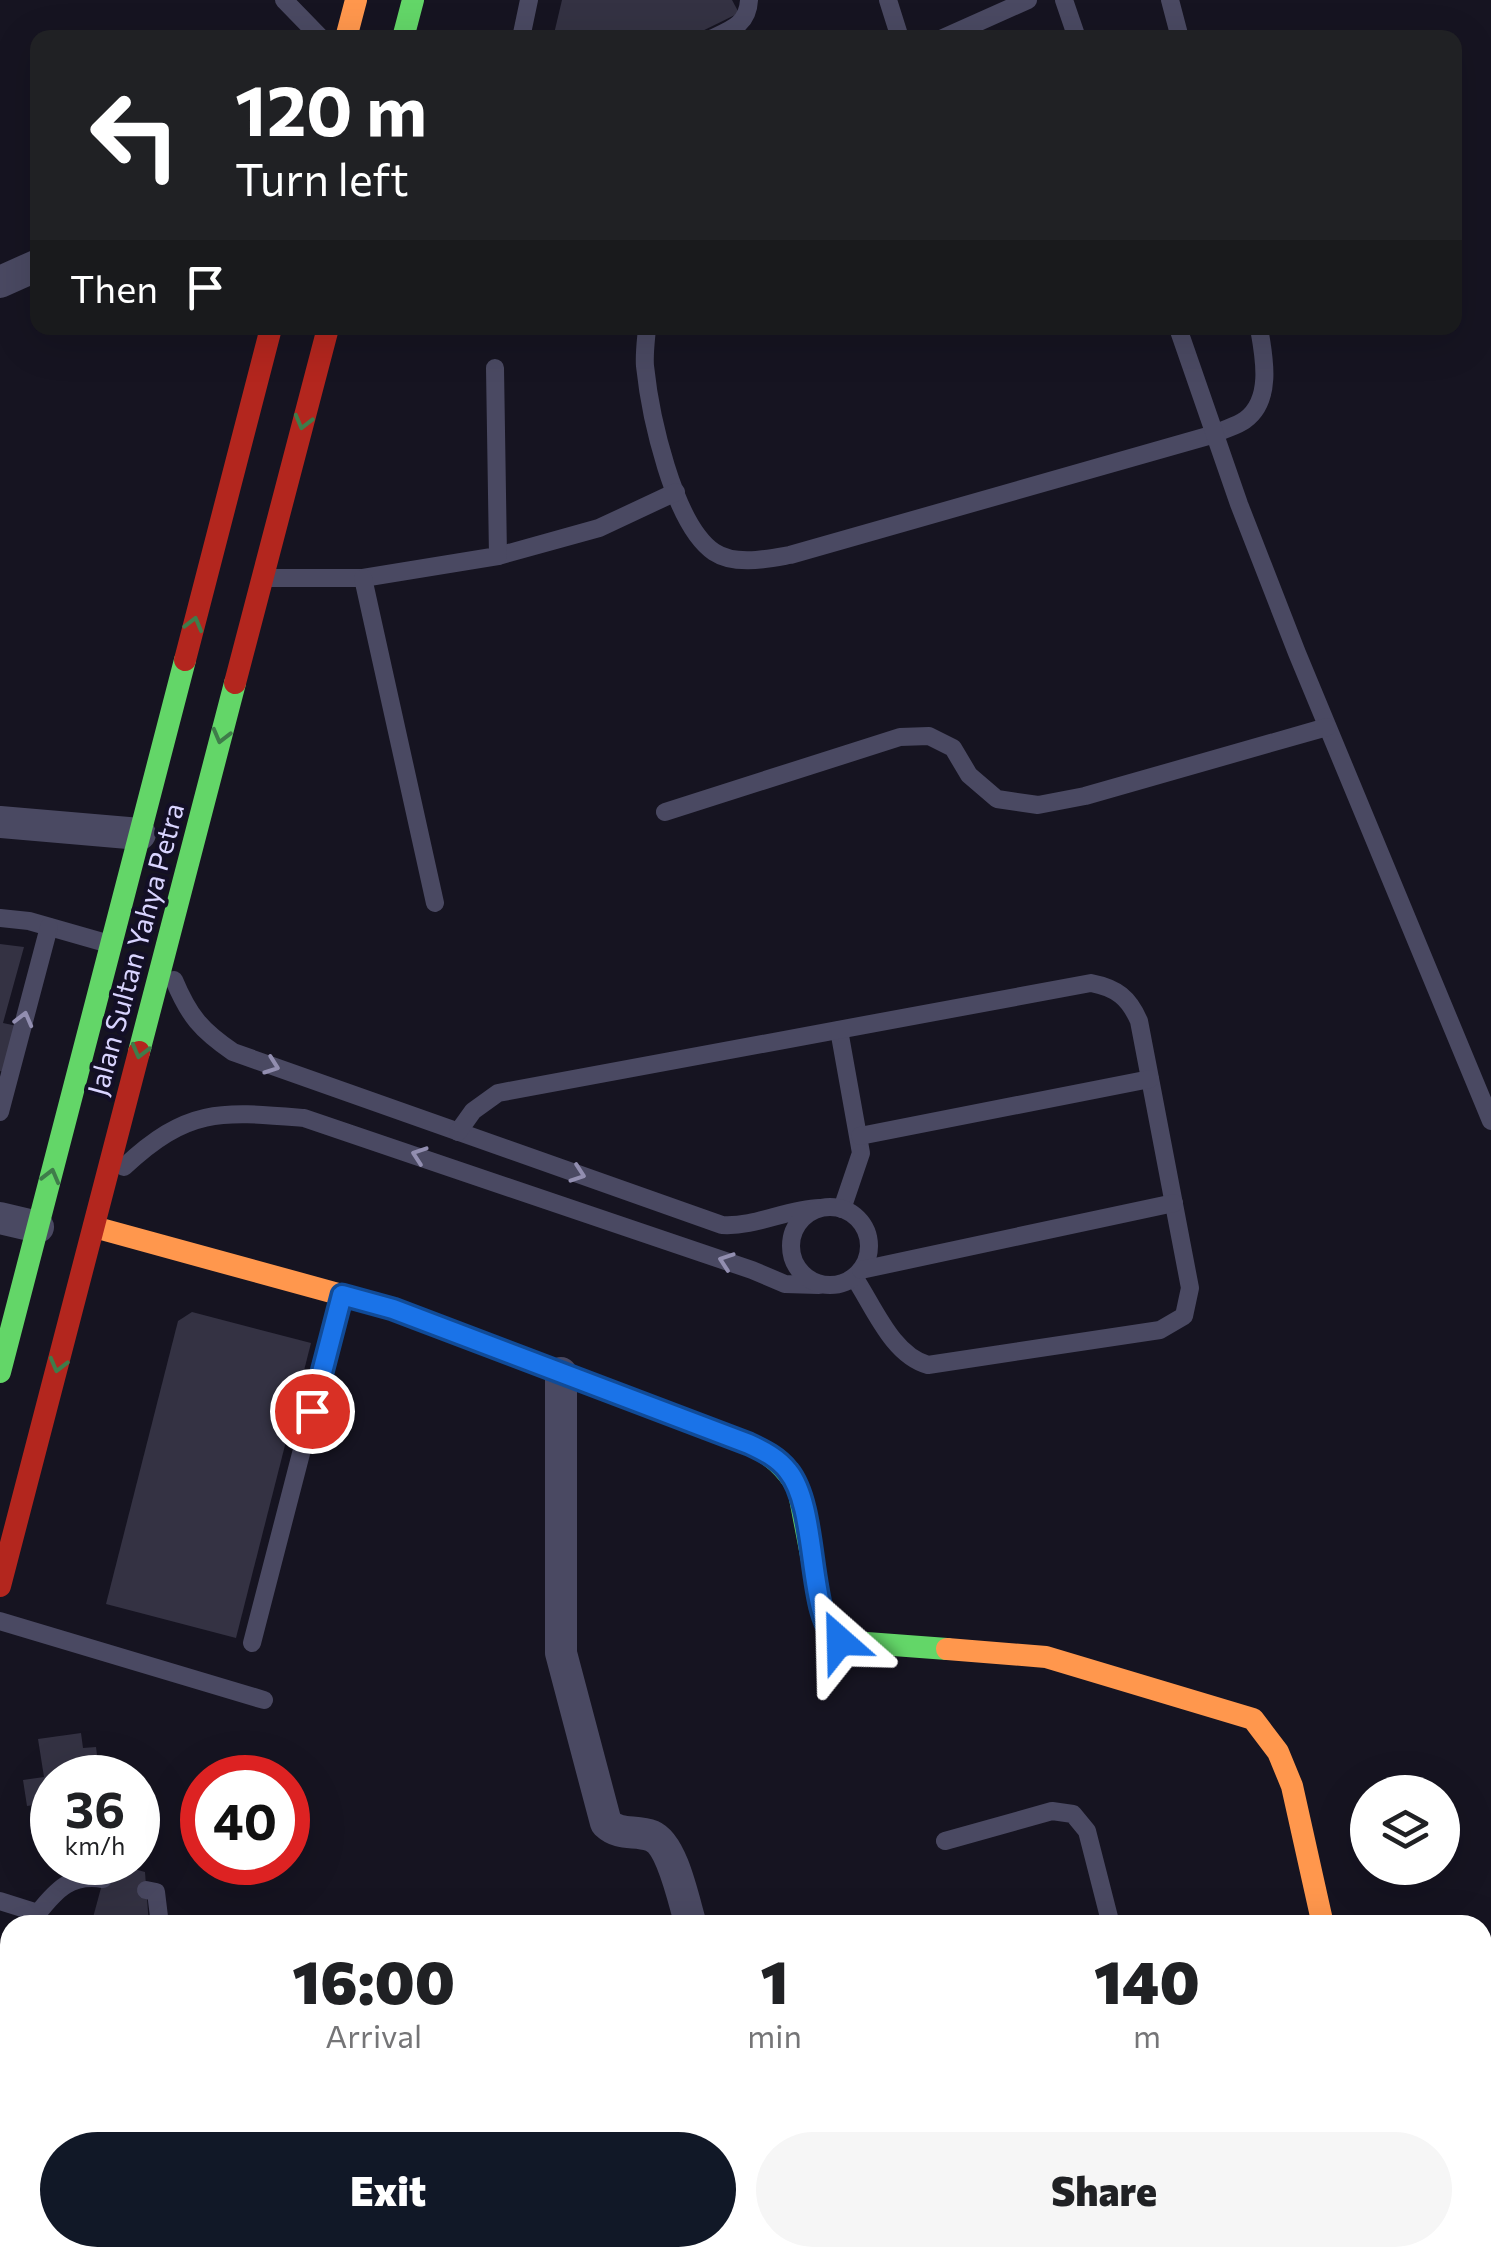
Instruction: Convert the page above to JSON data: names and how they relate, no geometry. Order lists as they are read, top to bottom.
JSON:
{
  "streets": {
    "main road": ["Jalan Sultan Yahya Petra"]
  },
  "page": {
    "turn": ["120 m", "Turn left"],
    "then": "Then",
    "speed": "36 km/h",
    "limit": "40",
    "eta": [
      "16:00",
      "Arrival",
      "1",
      "min",
      "140",
      "m"
    ],
    "buttons": ["Exit", "Share"]
  }
}
